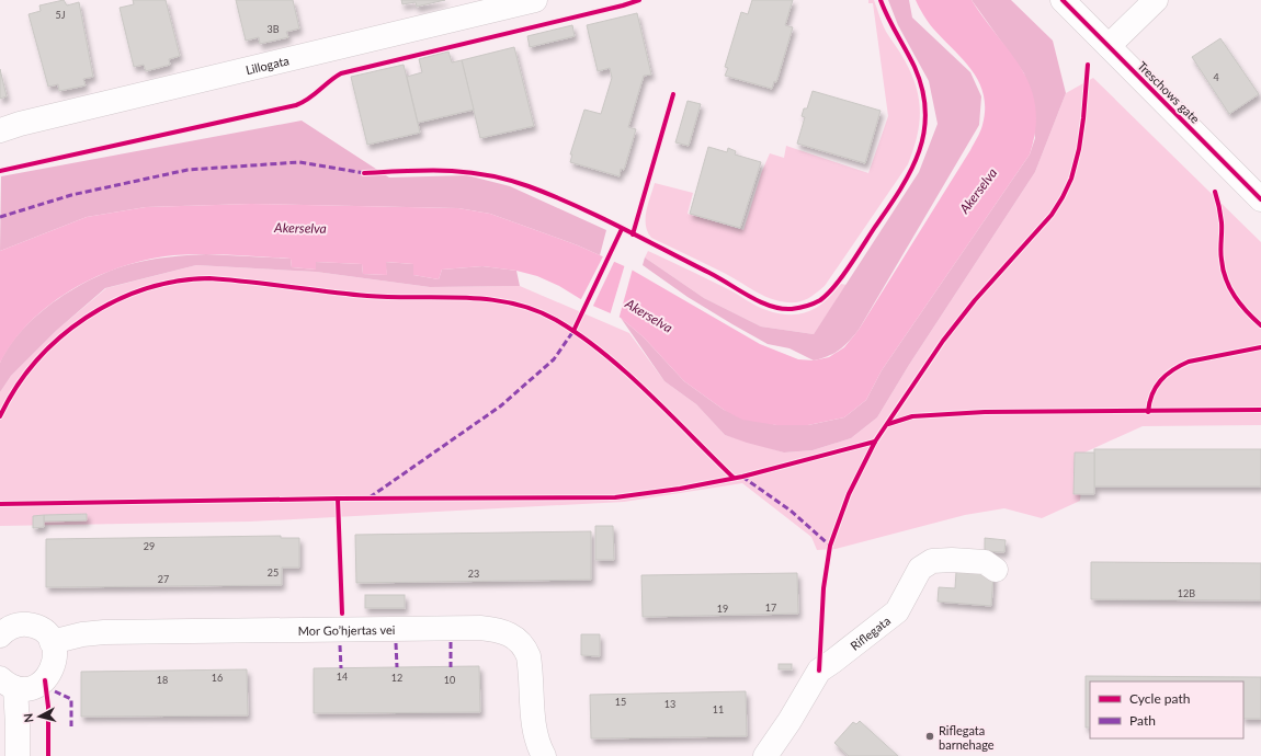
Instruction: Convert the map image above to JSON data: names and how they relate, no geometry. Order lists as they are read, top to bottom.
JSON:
{
  "streets": {
    "street": [
      "Lillogata",
      "Treschows gate",
      "Mor Go’hjertas vei",
      "Riflegata"
    ]
  },
  "water": ["Akerselva"],
  "places": ["Riflegata barnehage"],
  "house_numbers": [
    "5J",
    "3B",
    "4",
    "29",
    "25",
    "23",
    "27",
    "12B",
    "17",
    "19",
    "14",
    "16",
    "12",
    "18",
    "10",
    "15",
    "13",
    "11"
  ],
  "legend": ["Cycle path", "Path"],
  "north": "left"
}
